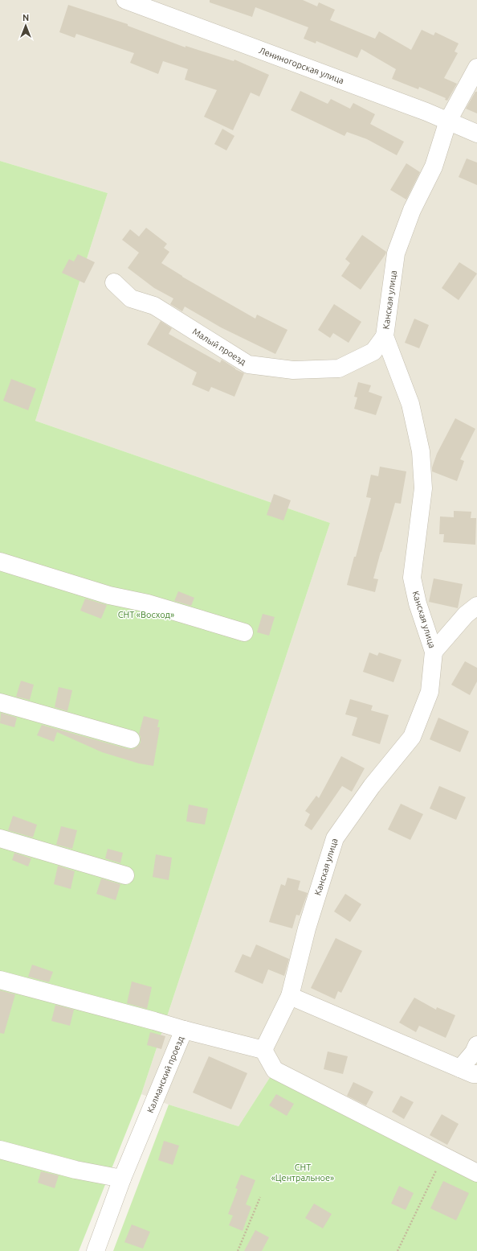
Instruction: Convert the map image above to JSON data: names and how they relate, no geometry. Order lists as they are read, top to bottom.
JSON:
{
  "streets": {
    "street": [
      "Лениногорская улица",
      "Канская улица",
      "Малый проезд",
      "Калманский проезд"
    ]
  },
  "crossings": [
    ["Лениногорская улица", "Канская улица"],
    ["Канская улица", "Малый проезд"]
  ],
  "parks": ["СНТ «Восход»", "СНТ «Центральное»"],
  "north": "top"
}
